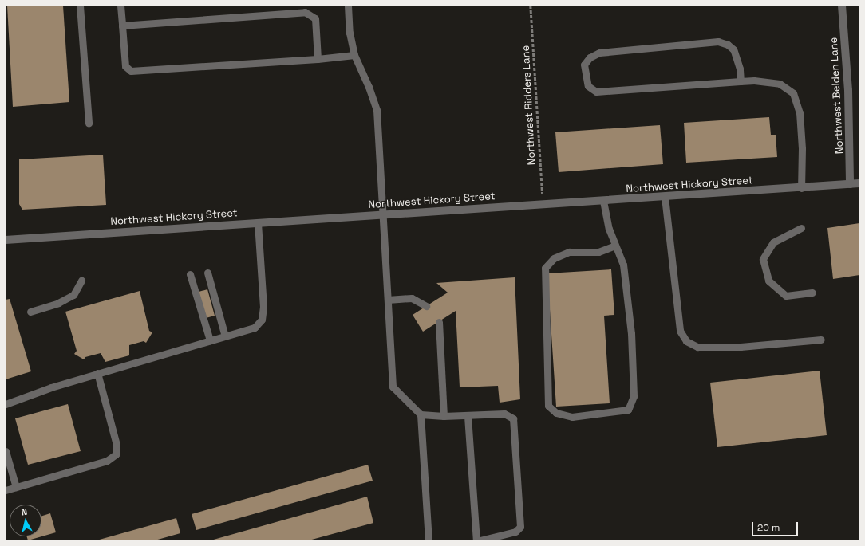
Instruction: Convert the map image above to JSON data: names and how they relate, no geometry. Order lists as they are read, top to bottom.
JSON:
{
  "streets": {
    "street": ["Northwest Belden Lane", "Northwest Hickory Street"],
    "path": ["Northwest Ridders Lane"]
  },
  "crossings": [
    ["Northwest Belden Lane", "Northwest Hickory Street"],
    ["Northwest Ridders Lane", "Northwest Hickory Street"]
  ],
  "scale_bar": "20 m",
  "north": "top"
}
